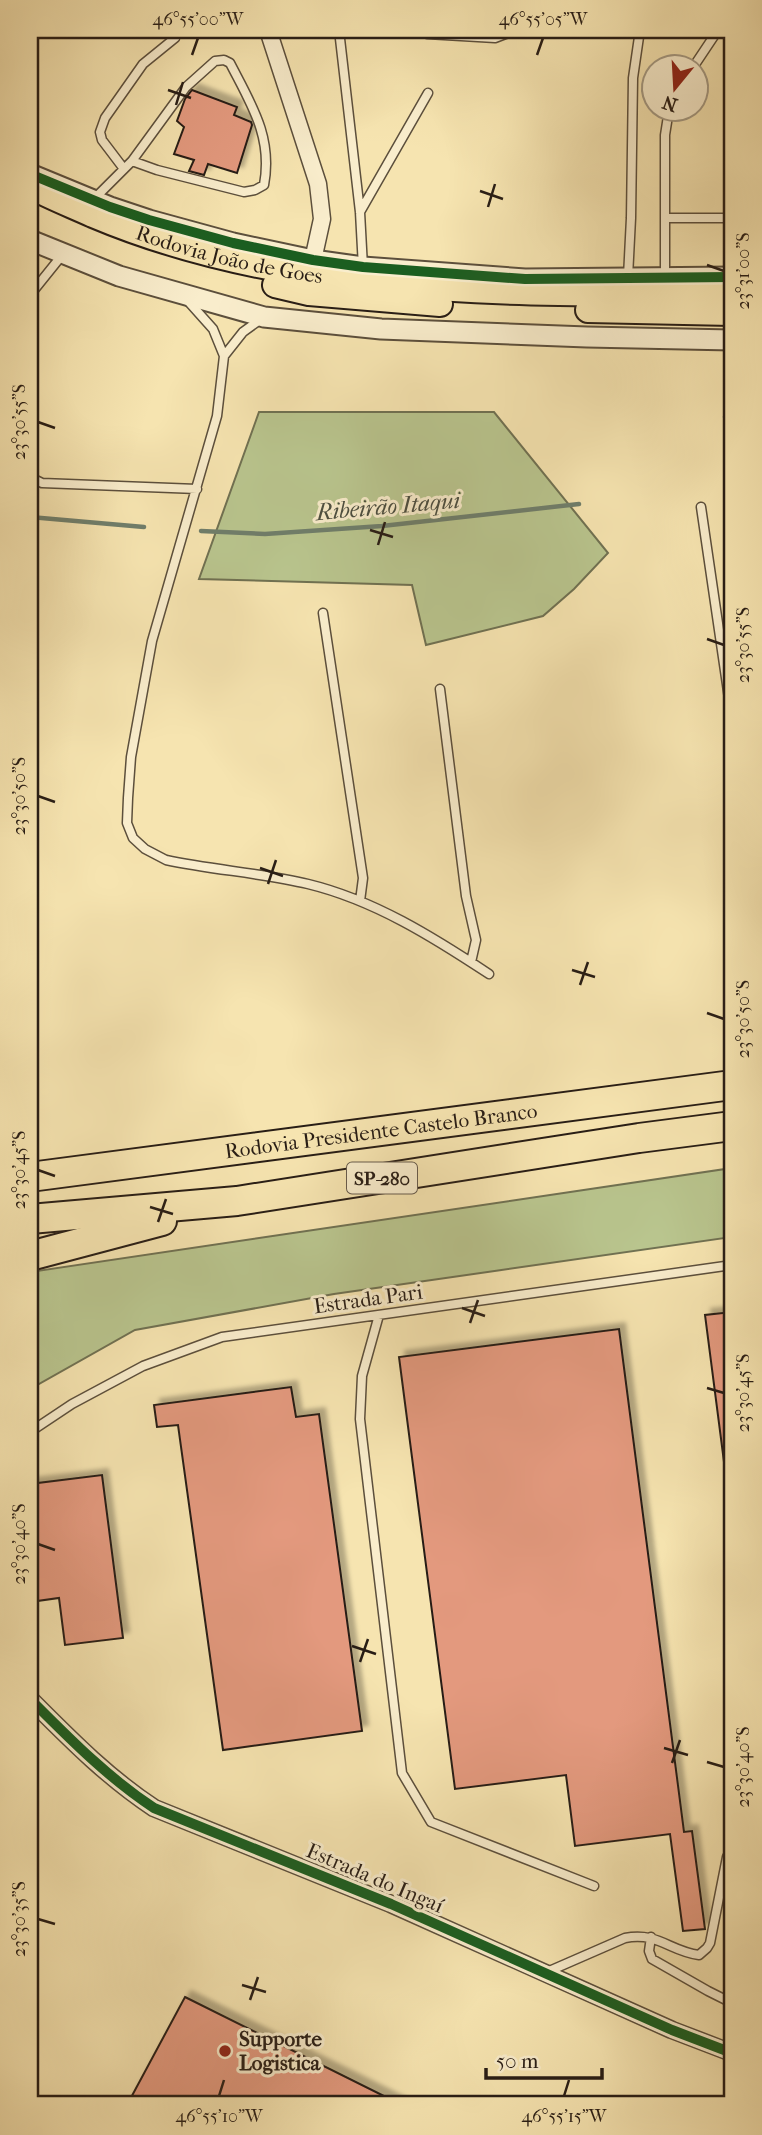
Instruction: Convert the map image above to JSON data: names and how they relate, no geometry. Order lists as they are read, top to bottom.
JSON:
{
  "streets": {
    "highway": ["Rodovia João de Goes", "Rodovia Presidente Castelo Branco", "SP-280"],
    "street": ["Estrada do Ingaí"],
    "lane": ["Estrada Pari"]
  },
  "water": ["Ribeirão Itaqui"],
  "places": ["Supporte Logistica"],
  "scale_bar": "50 m",
  "north": "bottom",
  "coordinates": [
    "46°55'00\"W",
    "46°55'05\"W",
    "23°31'00\"S",
    "23°30'55\"S",
    "23°30'50\"S",
    "23°30'45\"S",
    "23°30'40\"S",
    "23°30'35\"S",
    "46°55'10\"W",
    "46°55'15\"W"
  ]
}
